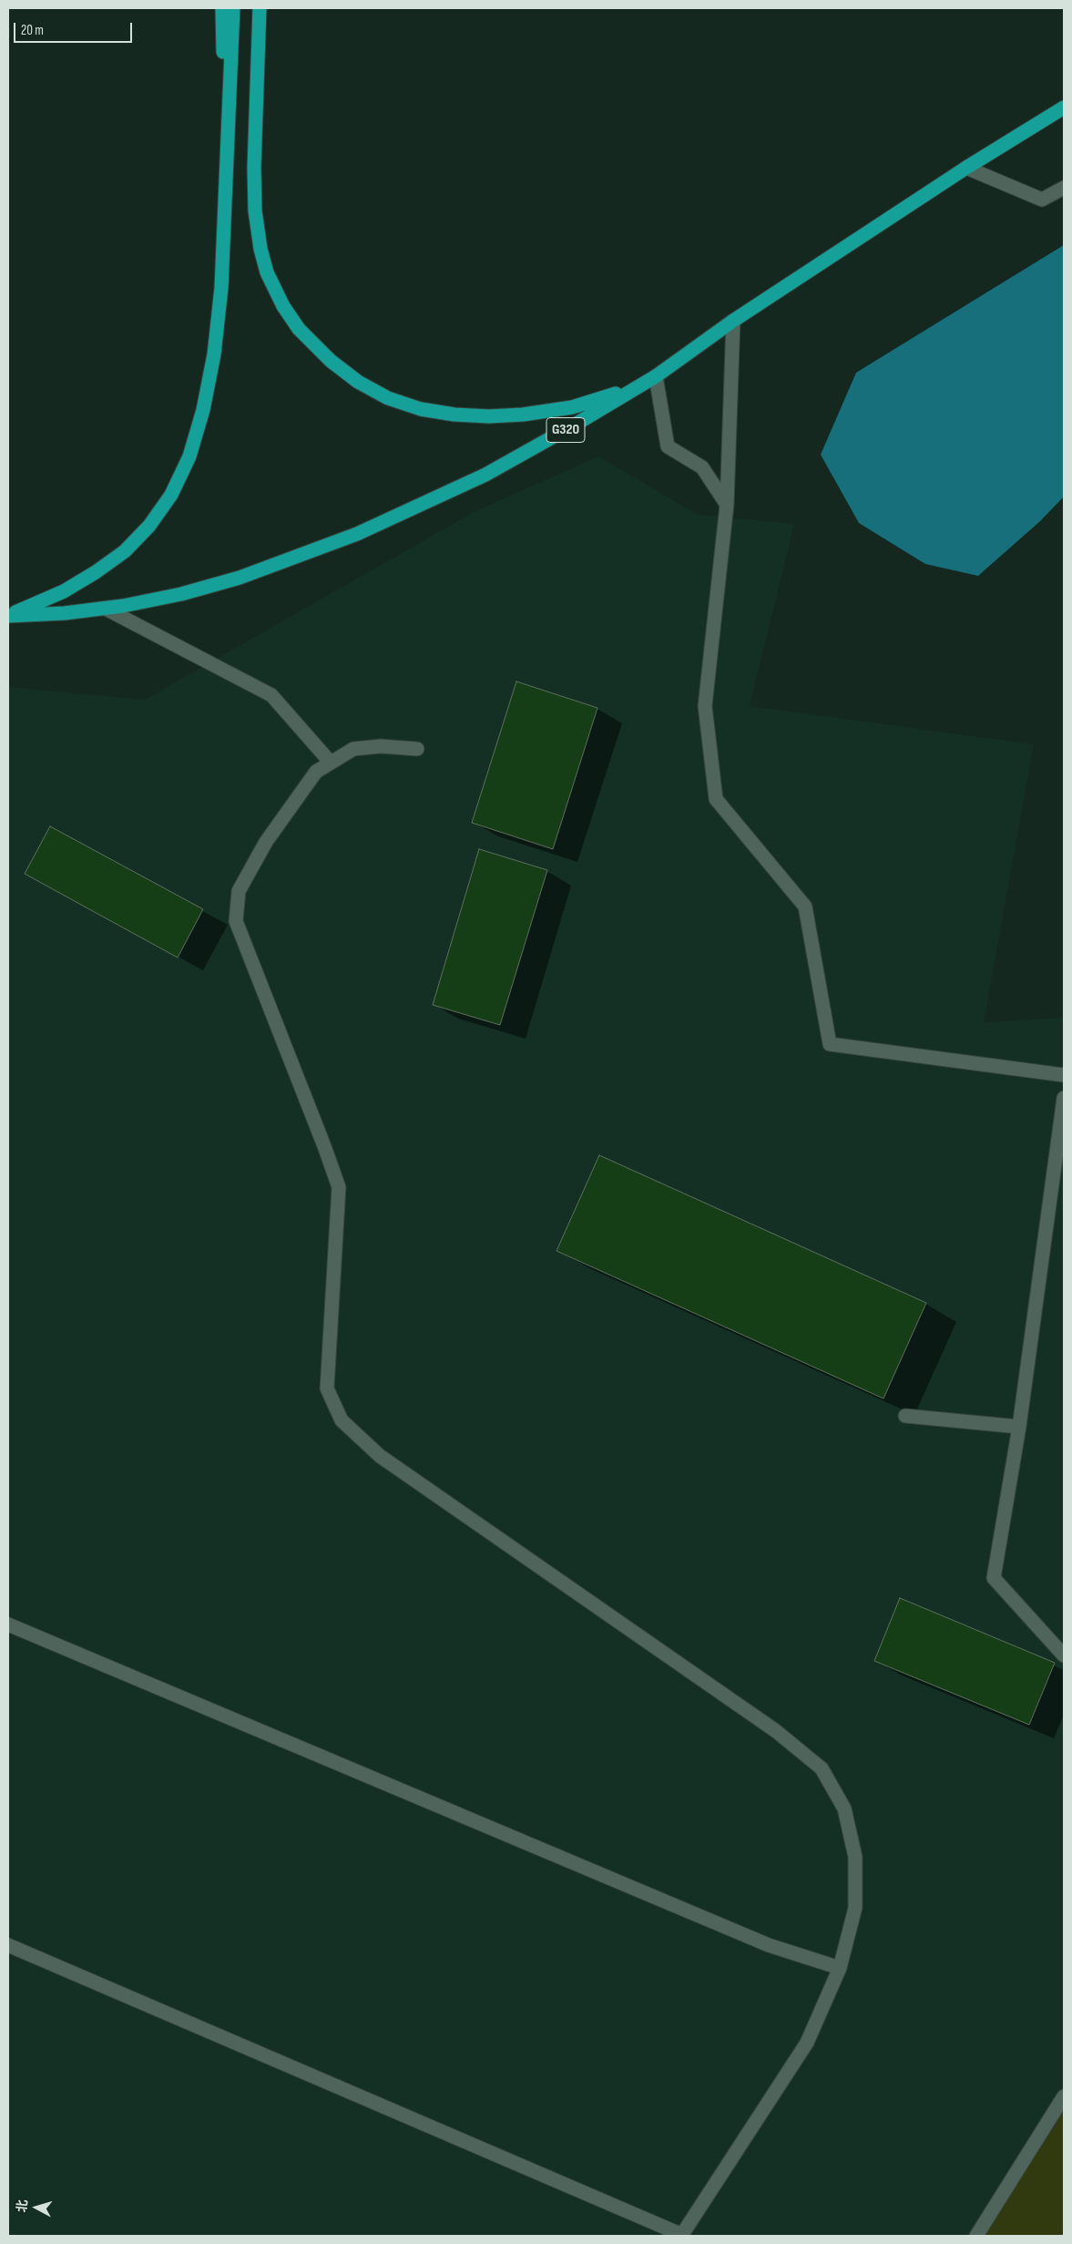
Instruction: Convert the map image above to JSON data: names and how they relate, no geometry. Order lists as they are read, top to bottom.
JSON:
{
  "streets": {
    "highway": ["G320"]
  },
  "scale_bar": "20 m",
  "north": "left"
}
